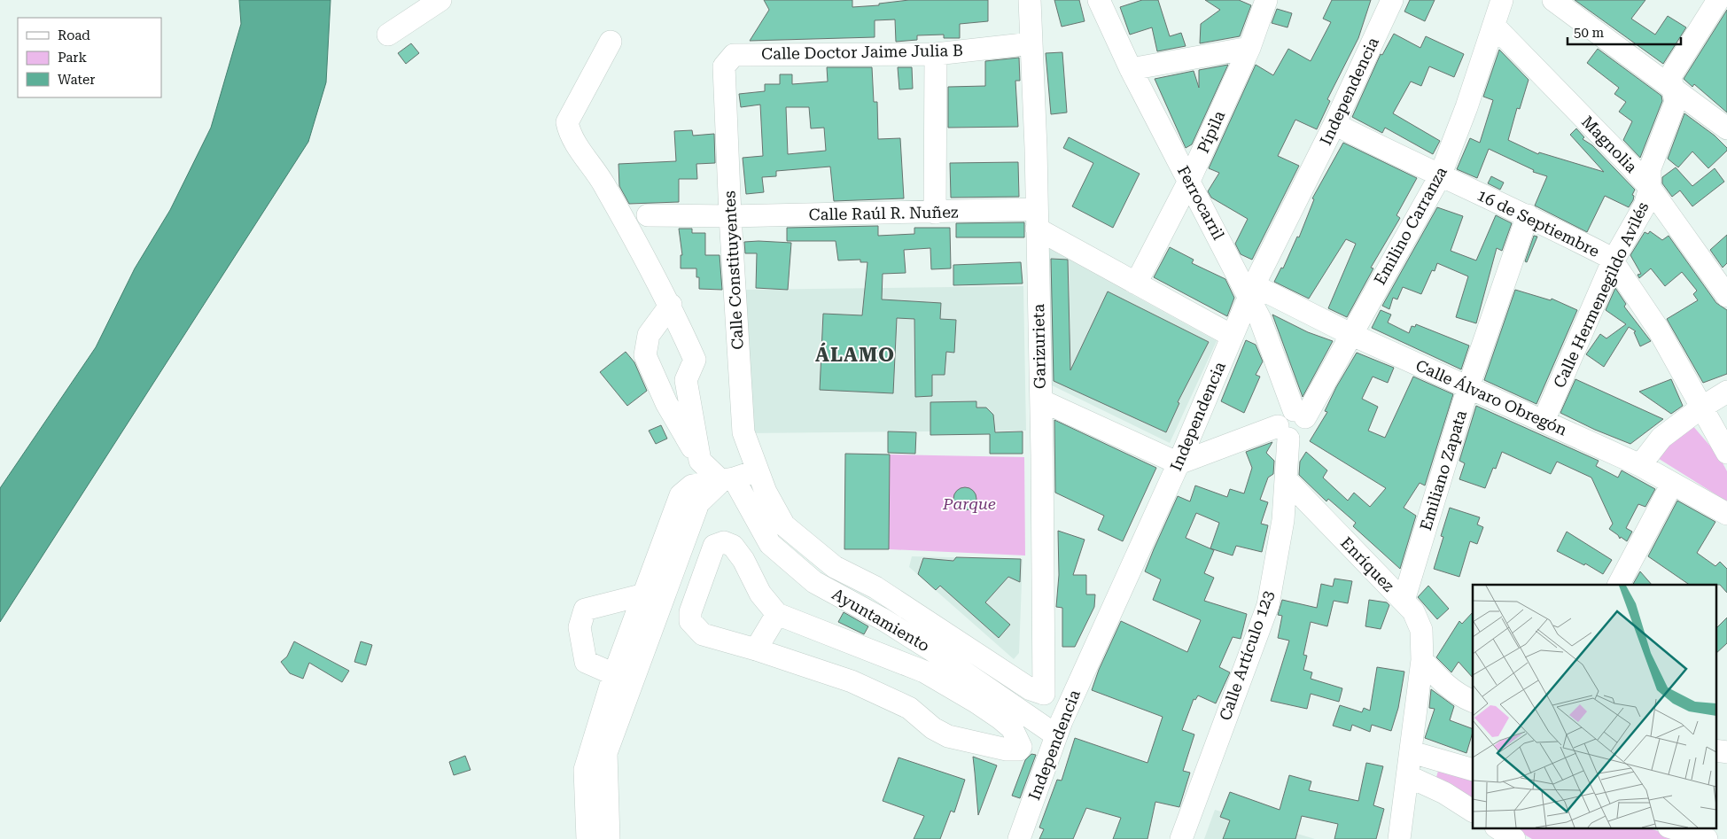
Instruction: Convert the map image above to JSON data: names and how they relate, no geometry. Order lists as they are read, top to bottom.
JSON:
{
  "streets": {
    "street": [
      "Calle Doctor Jaime Julia B",
      "Independencia",
      "Pípila",
      "Magnolia",
      "Ferrocarril",
      "Calle Raúl R. Nuñez",
      "16 de Septiembre",
      "Emilino Carranza",
      "Calle Constituyentes",
      "Calle Hermenegildo Avilés",
      "Garizurieta",
      "Calle Álvaro Obregón",
      "Emiliano Zapata",
      "Enríquez",
      "Ayuntamiento",
      "Calle Artículo 123"
    ]
  },
  "crossings": [
    ["Calle Doctor Jaime Julia B", "Calle Constituyentes"],
    ["Calle Doctor Jaime Julia B", "Garizurieta"],
    ["Independencia", "Ferrocarril"],
    ["Independencia", "16 de Septiembre"],
    ["Independencia", "Calle Álvaro Obregón"],
    ["Independencia", "Ayuntamiento"],
    ["Pípila", "Ferrocarril"],
    ["Magnolia", "Emilino Carranza"],
    ["Magnolia", "Calle Hermenegildo Avilés"],
    ["Ferrocarril", "Emilino Carranza"],
    ["Ferrocarril", "Calle Álvaro Obregón"],
    ["Calle Raúl R. Nuñez", "Calle Constituyentes"],
    ["Calle Raúl R. Nuñez", "Garizurieta"],
    ["16 de Septiembre", "Emilino Carranza"],
    ["16 de Septiembre", "Calle Hermenegildo Avilés"],
    ["16 de Septiembre", "Emiliano Zapata"],
    ["Emilino Carranza", "Calle Álvaro Obregón"],
    ["Calle Constituyentes", "Ayuntamiento"],
    ["Calle Hermenegildo Avilés", "Calle Álvaro Obregón"],
    ["Garizurieta", "Ayuntamiento"],
    ["Calle Álvaro Obregón", "Emiliano Zapata"],
    ["Emiliano Zapata", "Enríquez"],
    ["Enríquez", "Calle Artículo 123"]
  ],
  "districts": ["ÁLAMO"],
  "parks": ["Parque"],
  "legend": ["Road", "Park", "Water"],
  "scale_bar": "50 m"
}
